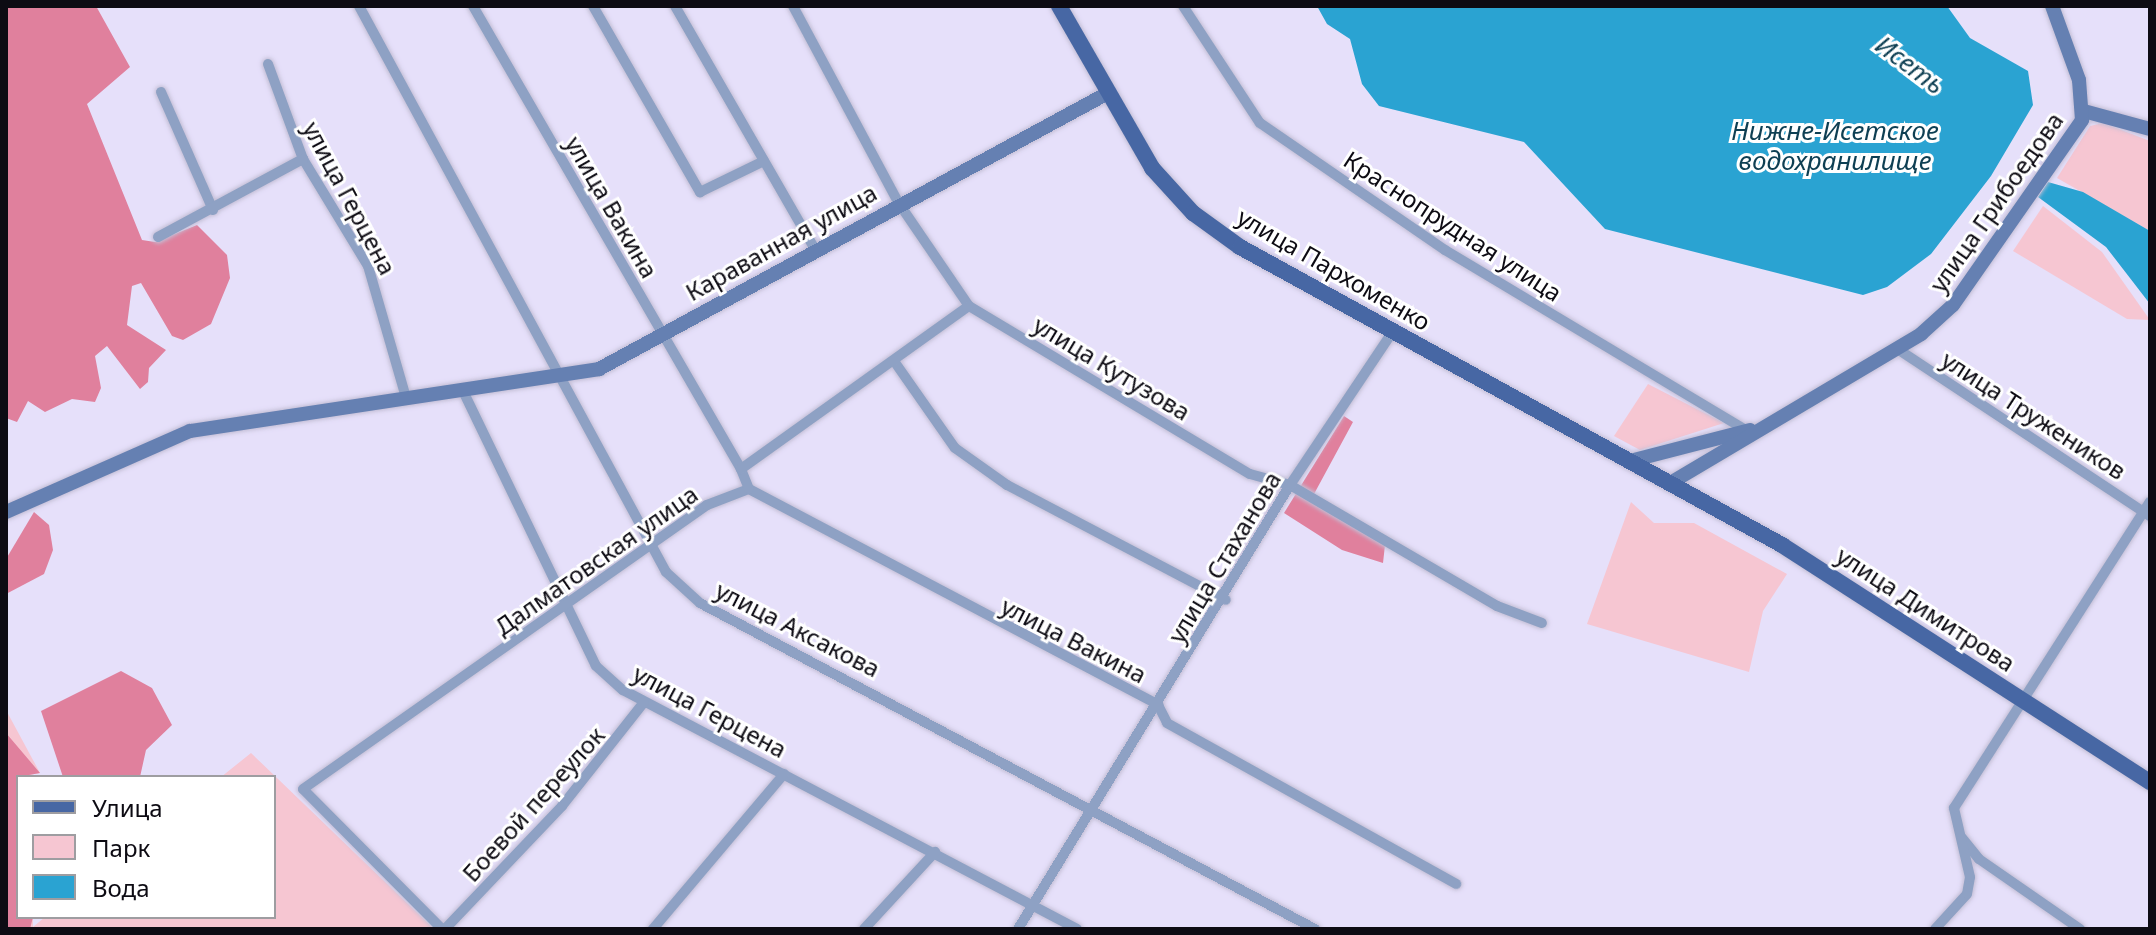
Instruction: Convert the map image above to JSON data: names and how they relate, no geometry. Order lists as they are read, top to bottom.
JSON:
{
  "streets": {
    "main road": ["улица Пархоменко", "улица Димитрова"],
    "street": [
      "улица Герцена",
      "улица Грибоедова",
      "улица Вакина",
      "Краснопрудная улица",
      "Караванная улица",
      "улица Кутузова",
      "улица Тружеников",
      "улица Стаханова",
      "Далматовская улица",
      "улица Аксакова",
      "Боевой переулок"
    ]
  },
  "crossings": [
    ["улица Герцена", "Караванная улица"],
    ["улица Герцена", "улица Стаханова"],
    ["улица Герцена", "Далматовская улица"],
    ["улица Герцена", "Боевой переулок"],
    ["улица Грибоедова", "Краснопрудная улица"],
    ["улица Грибоедова", "улица Пархоменко"],
    ["улица Грибоедова", "улица Тружеников"],
    ["улица Грибоедова", "улица Димитрова"],
    ["улица Вакина", "Караванная улица"],
    ["улица Вакина", "улица Стаханова"],
    ["улица Вакина", "Далматовская улица"],
    ["Караванная улица", "улица Пархоменко"],
    ["Караванная улица", "улица Кутузова"],
    ["Караванная улица", "улица Аксакова"],
    ["улица Пархоменко", "улица Стаханова"],
    ["улица Пархоменко", "улица Димитрова"],
    ["улица Кутузова", "улица Стаханова"],
    ["улица Стаханова", "улица Аксакова"],
    ["Далматовская улица", "улица Аксакова"],
    ["Далматовская улица", "Боевой переулок"]
  ],
  "water": ["Исеть", "Нижне-Исетское водохранилище"],
  "legend": ["Улица", "Парк", "Вода"]
}
